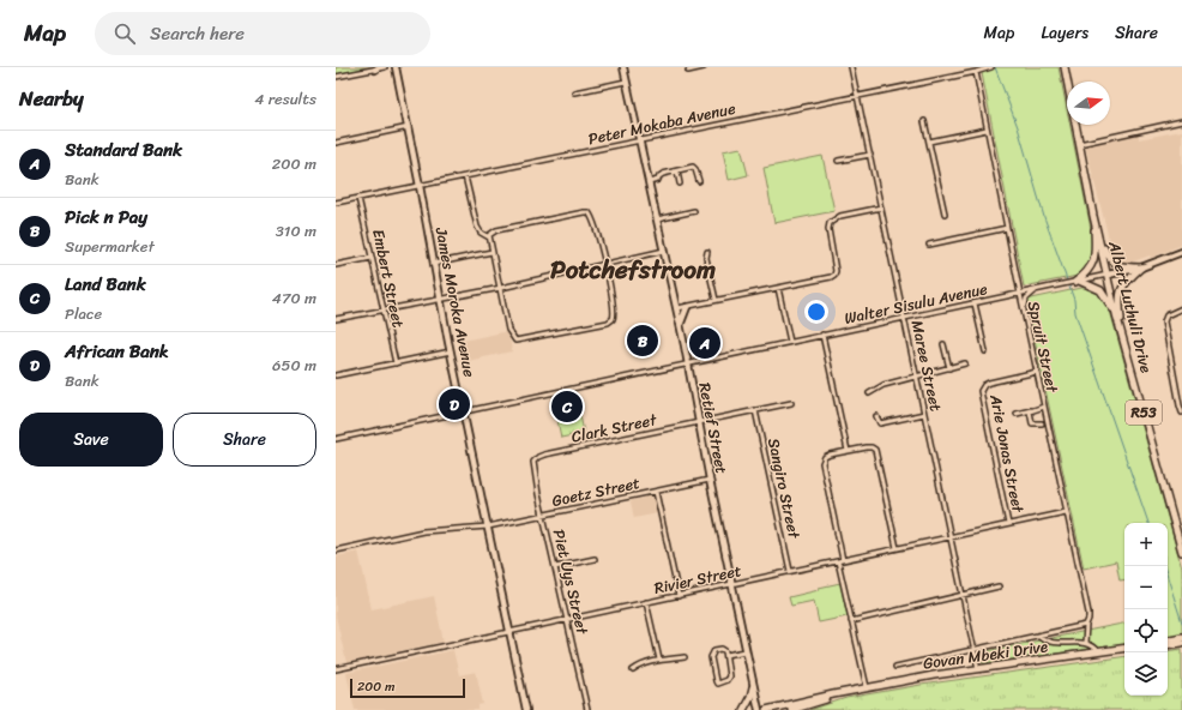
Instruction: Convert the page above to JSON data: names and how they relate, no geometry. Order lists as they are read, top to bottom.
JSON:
{
  "streets": {
    "main road": ["Albert Luthuli Drive", "R53", "Govan Mbeki Drive"],
    "street": [
      "Peter Mokaba Avenue",
      "Embert Street",
      "James Moroka Avenue",
      "Walter Sisulu Avenue",
      "Spruit Street",
      "Maree Street",
      "Clark Street",
      "Retief Street",
      "Arie Jonas Street",
      "Sangiro Street",
      "Goetz Street",
      "Rivier Street",
      "Piet Uys Street"
    ]
  },
  "crossings": [
    ["Peter Mokaba Avenue", "Embert Street"],
    ["Peter Mokaba Avenue", "James Moroka Avenue"],
    ["Peter Mokaba Avenue", "Spruit Street"],
    ["Peter Mokaba Avenue", "Maree Street"],
    ["Peter Mokaba Avenue", "Retief Street"],
    ["James Moroka Avenue", "Walter Sisulu Avenue"],
    ["James Moroka Avenue", "Goetz Street"],
    ["James Moroka Avenue", "Rivier Street"],
    ["Walter Sisulu Avenue", "Albert Luthuli Drive"],
    ["Walter Sisulu Avenue", "Spruit Street"],
    ["Walter Sisulu Avenue", "Maree Street"],
    ["Walter Sisulu Avenue", "Retief Street"],
    ["Spruit Street", "Arie Jonas Street"],
    ["Spruit Street", "Rivier Street"],
    ["Maree Street", "Rivier Street"],
    ["Maree Street", "Govan Mbeki Drive"],
    ["Clark Street", "Retief Street"],
    ["Clark Street", "Sangiro Street"],
    ["Clark Street", "Piet Uys Street"],
    ["Retief Street", "Goetz Street"],
    ["Retief Street", "Rivier Street"],
    ["Arie Jonas Street", "Rivier Street"],
    ["Sangiro Street", "Rivier Street"],
    ["Goetz Street", "Piet Uys Street"],
    ["Rivier Street", "Piet Uys Street"]
  ],
  "districts": ["Potchefstroom"],
  "scale_bar": "200 m",
  "north": "right",
  "page": {
    "header": "Map",
    "search": "Search here",
    "nav": ["Map", "Layers", "Share"],
    "heading": ["Nearby", "4 results"],
    "list": [
      {
        "mark": "A",
        "name": "Standard Bank",
        "note": "Bank",
        "value": "200 m"
      },
      {
        "mark": "B",
        "name": "Pick n Pay",
        "note": "Supermarket",
        "value": "310 m"
      },
      {
        "mark": "C",
        "name": "Land Bank",
        "note": "Place",
        "value": "470 m"
      },
      {
        "mark": "D",
        "name": "African Bank",
        "note": "Bank",
        "value": "650 m"
      }
    ],
    "pins": [
      "B",
      "A",
      "D",
      "C"
    ],
    "buttons": ["Save", "Share"],
    "map_buttons": ["+", "−"],
    "scale": "200 m"
  }
}
